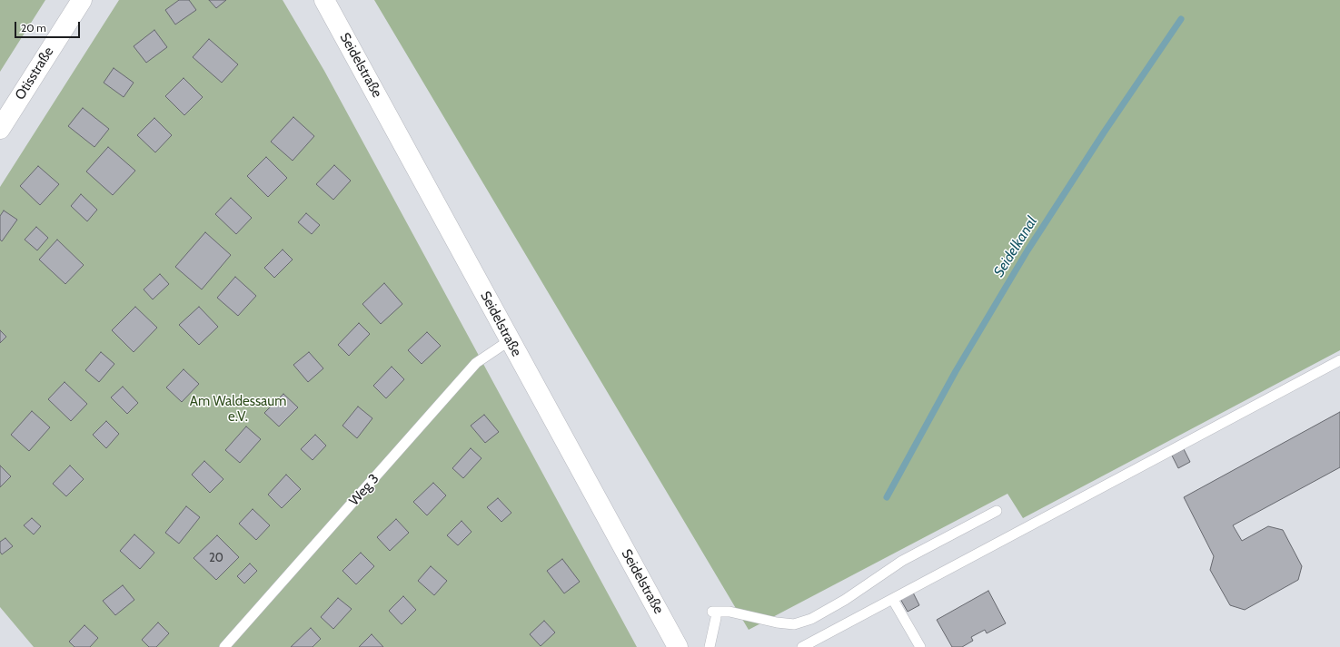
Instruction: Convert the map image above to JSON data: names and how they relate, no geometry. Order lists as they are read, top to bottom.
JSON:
{
  "streets": {
    "main road": ["Seidelstraße", "Otisstraße"],
    "lane": ["Weg 3"]
  },
  "crossings": [
    ["Seidelstraße", "Weg 3"]
  ],
  "water": ["Seidelkanal"],
  "parks": ["Am Waldessaum e.V."],
  "house_numbers": ["20"],
  "scale_bar": "20 m"
}
